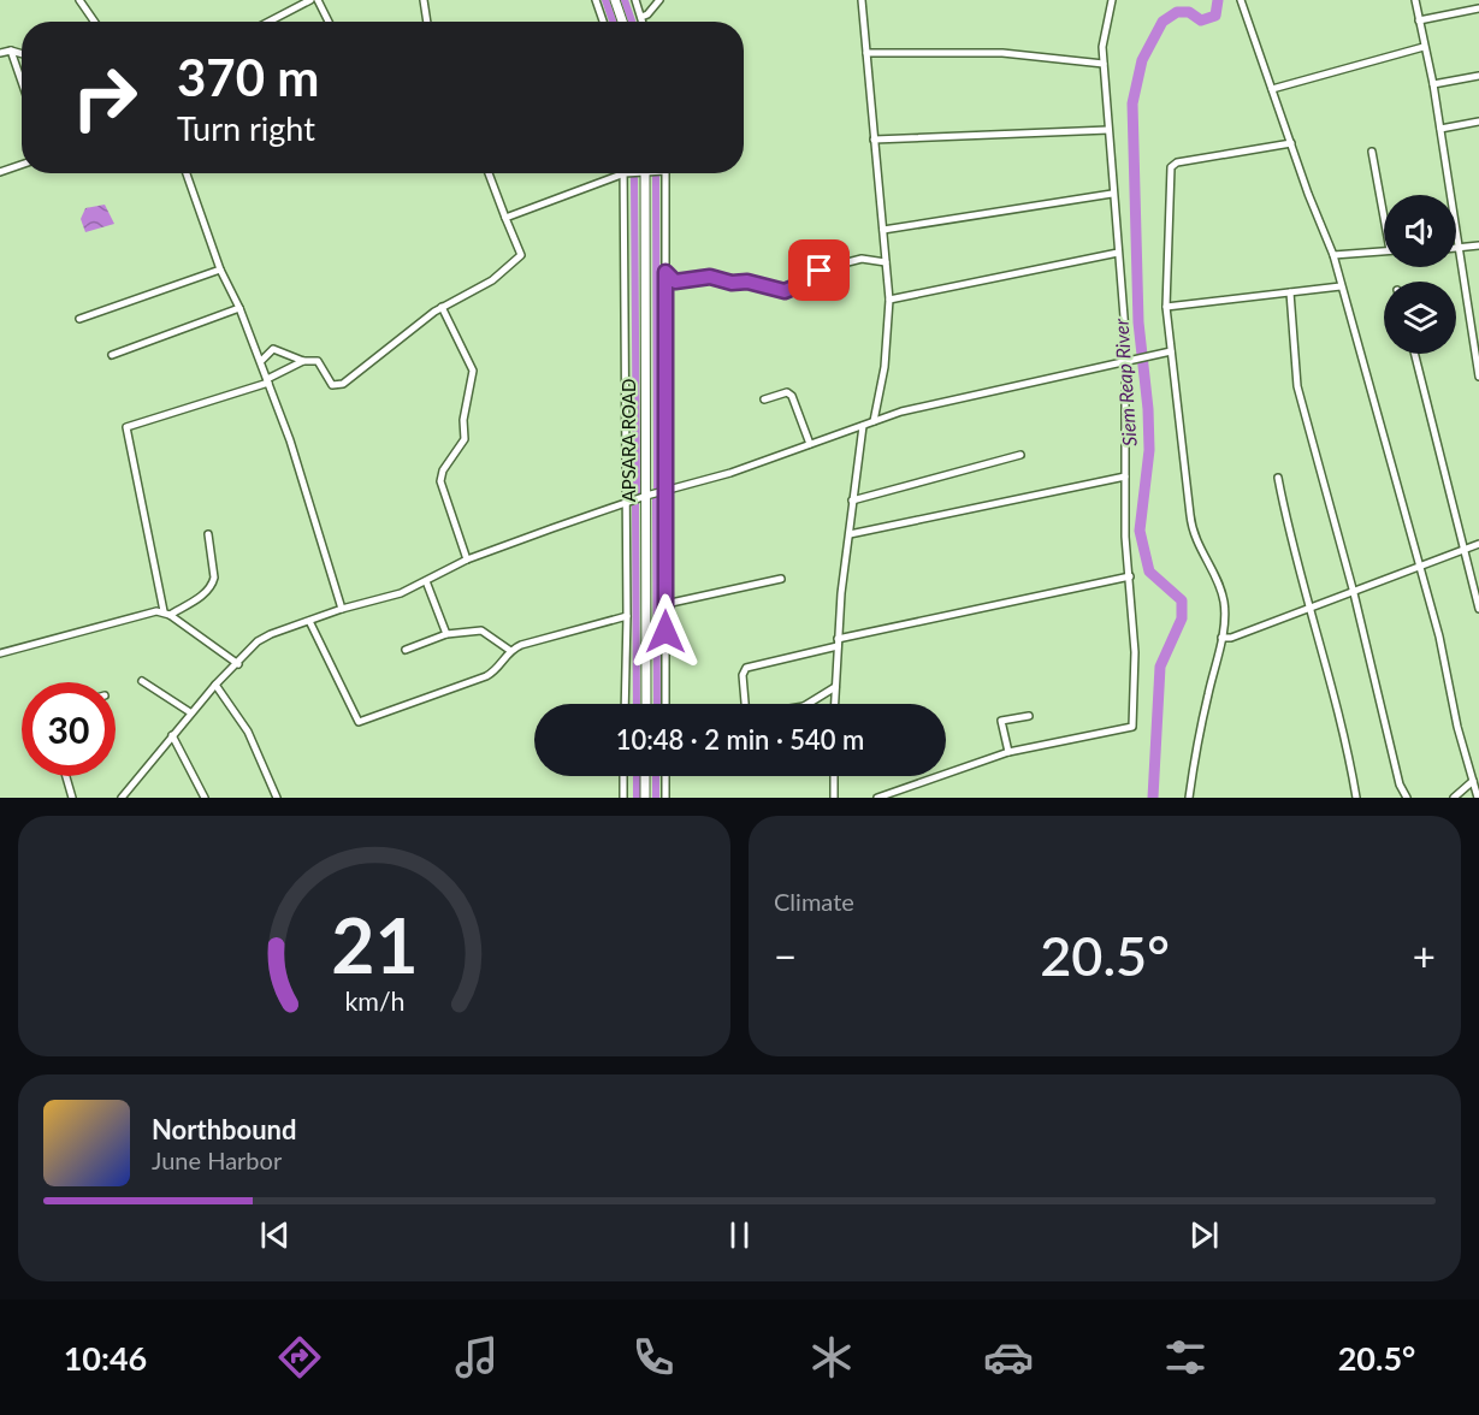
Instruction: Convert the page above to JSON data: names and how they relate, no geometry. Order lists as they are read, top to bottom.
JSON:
{
  "streets": {
    "street": ["APSARA ROAD"]
  },
  "water": ["Siem Reap River"],
  "page": {
    "turn": ["370 m", "Turn right"],
    "limit": "30",
    "trip": "10:48 · 2 min · 540 m",
    "tile": "Climate",
    "heat": ["−", "20.5°", "+"],
    "song": ["Northbound", "June Harbor"],
    "tabs": ["10:46", "20.5°"],
    "gauge": ["21", "km/h"]
  }
}
